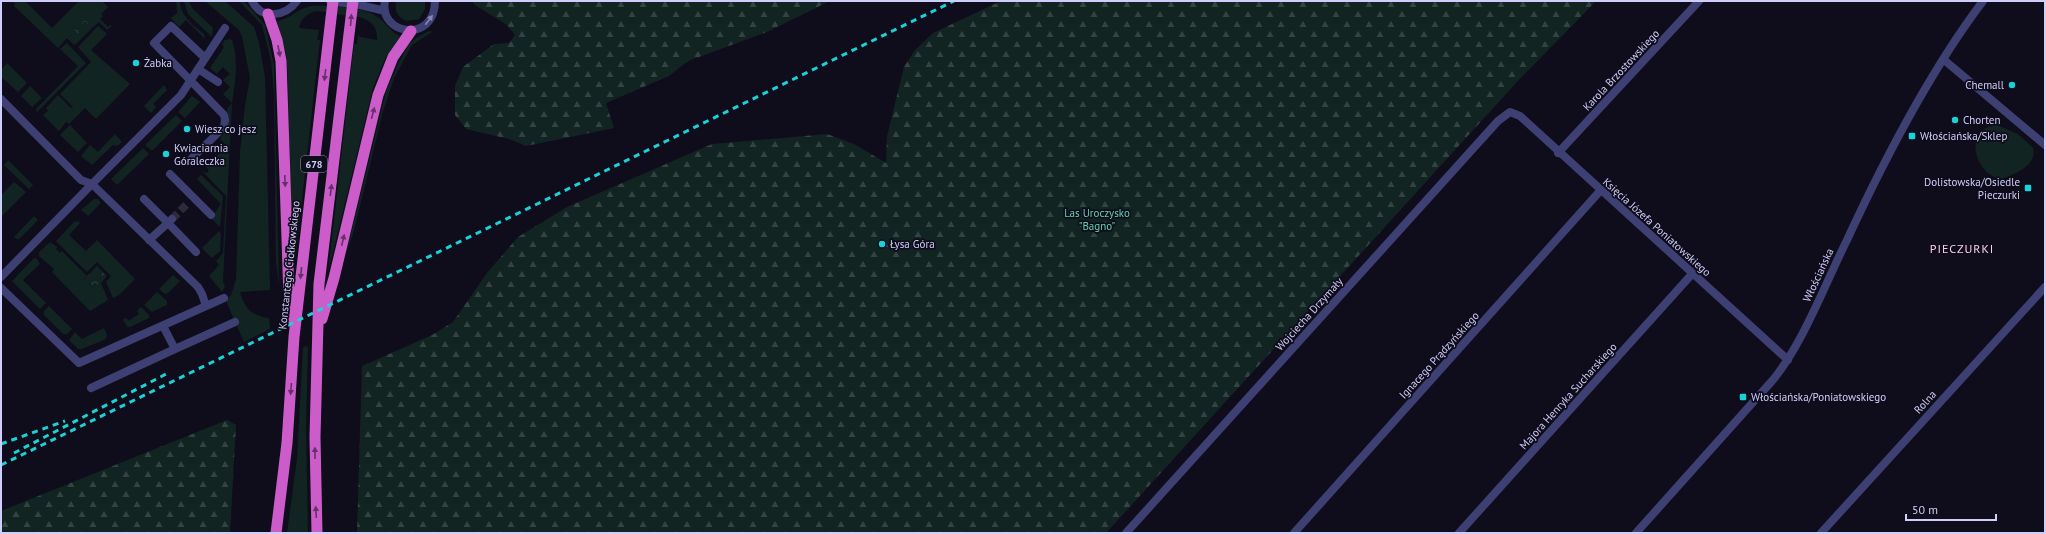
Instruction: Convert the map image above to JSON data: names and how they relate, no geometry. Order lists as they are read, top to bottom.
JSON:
{
  "streets": {
    "highway": ["678", "Konstantego Ciołkowskiego"],
    "street": [
      "Karola Brzostowskiego",
      "Księcia Józefa Poniatowskiego",
      "Włościańska",
      "Wojciecha Drzymały",
      "Ignacego Prądzyńskiego",
      "Majora Henryka Sucharskiego",
      "Rolna"
    ]
  },
  "crossings": [
    ["Karola Brzostowskiego", "Księcia Józefa Poniatowskiego"],
    ["Księcia Józefa Poniatowskiego", "Włościańska"],
    ["Księcia Józefa Poniatowskiego", "Wojciecha Drzymały"],
    ["Księcia Józefa Poniatowskiego", "Ignacego Prądzyńskiego"],
    ["Księcia Józefa Poniatowskiego", "Majora Henryka Sucharskiego"]
  ],
  "districts": ["PIECZURKI"],
  "parks": ["Las Uroczysko \"Bagno\""],
  "places": {
    "other": [
      "Żabka",
      "Chemall",
      "Chorten",
      "Wiesz co jesz",
      "Kwiaciarnia Góraleczka",
      "Łysa Góra"
    ],
    "transit": ["Włościańska/Sklep", "Dolistowska/Osiedle Pieczurki", "Włościańska/Poniatowskiego"]
  },
  "scale_bar": "50 m"
}
